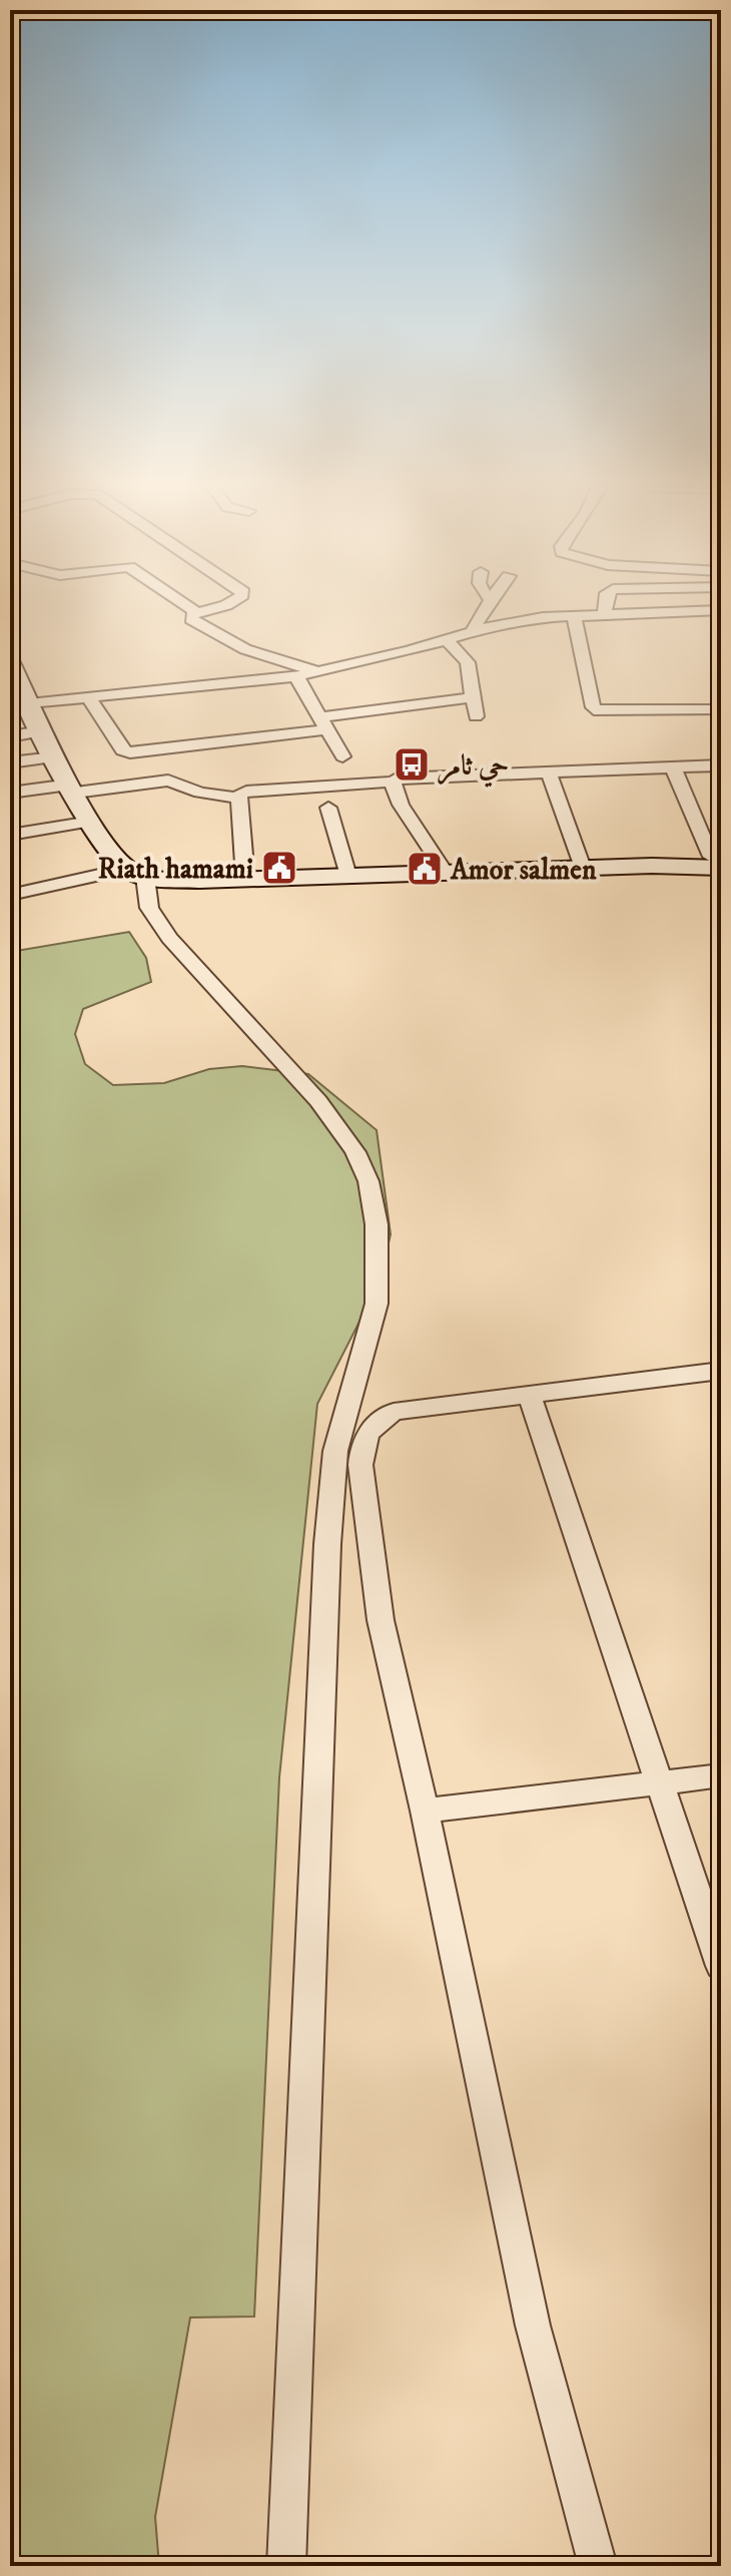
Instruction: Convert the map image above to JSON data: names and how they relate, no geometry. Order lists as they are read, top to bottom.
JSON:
{
  "places": {
    "bus stop": ["حي ثامر"],
    "public building": ["Riath hamami", "Amor salmen"]
  }
}
